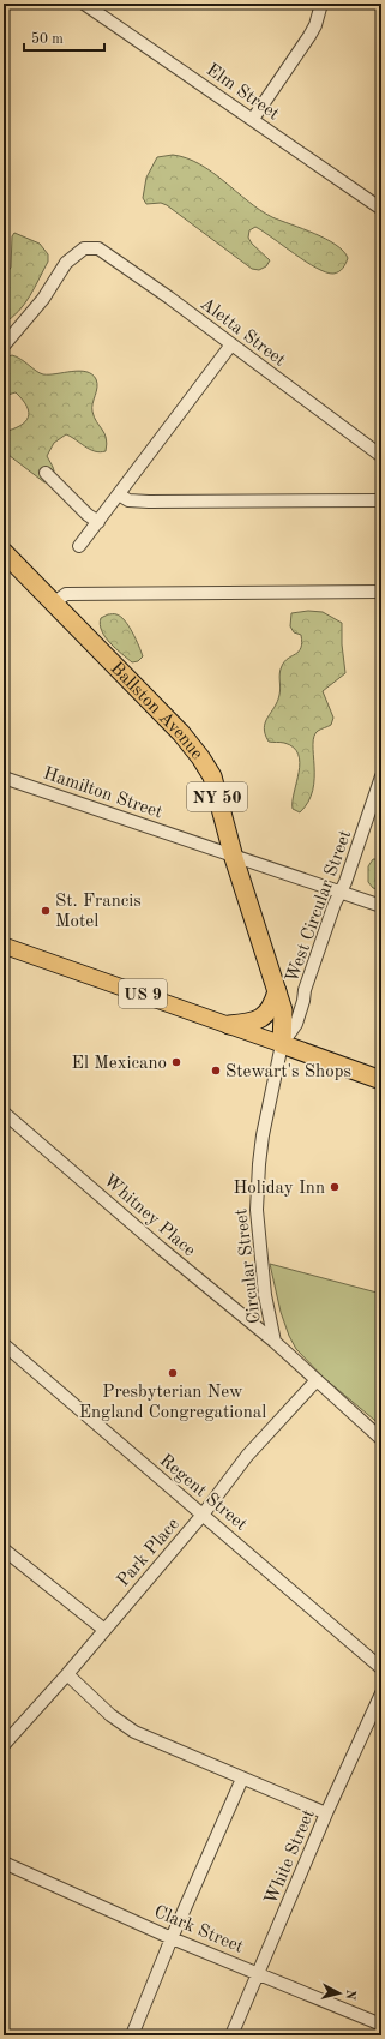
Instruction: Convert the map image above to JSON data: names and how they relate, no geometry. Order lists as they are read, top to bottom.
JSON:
{
  "streets": {
    "highway": ["Ballston Avenue", "NY 50", "US 9"],
    "street": [
      "Elm Street",
      "Aletta Street",
      "Hamilton Street",
      "West Circular Street",
      "Whitney Place",
      "Circular Street",
      "Regent Street",
      "Park Place",
      "White Street",
      "Clark Street"
    ]
  },
  "crossings": [
    ["Ballston Avenue", "Hamilton Street"],
    ["Ballston Avenue", "West Circular Street"],
    ["Ballston Avenue", "US 9"],
    ["Ballston Avenue", "Circular Street"],
    ["Hamilton Street", "West Circular Street"],
    ["West Circular Street", "US 9"],
    ["West Circular Street", "Circular Street"],
    ["US 9", "Circular Street"],
    ["Whitney Place", "Circular Street"],
    ["Circular Street", "Park Place"],
    ["Regent Street", "Park Place"],
    ["White Street", "Clark Street"]
  ],
  "places": [
    "St. Francis Motel",
    "El Mexicano",
    "Stewart's Shops",
    "Holiday Inn",
    "Presbyterian New England Congregational"
  ],
  "scale_bar": "50 m",
  "north": "right"
}
